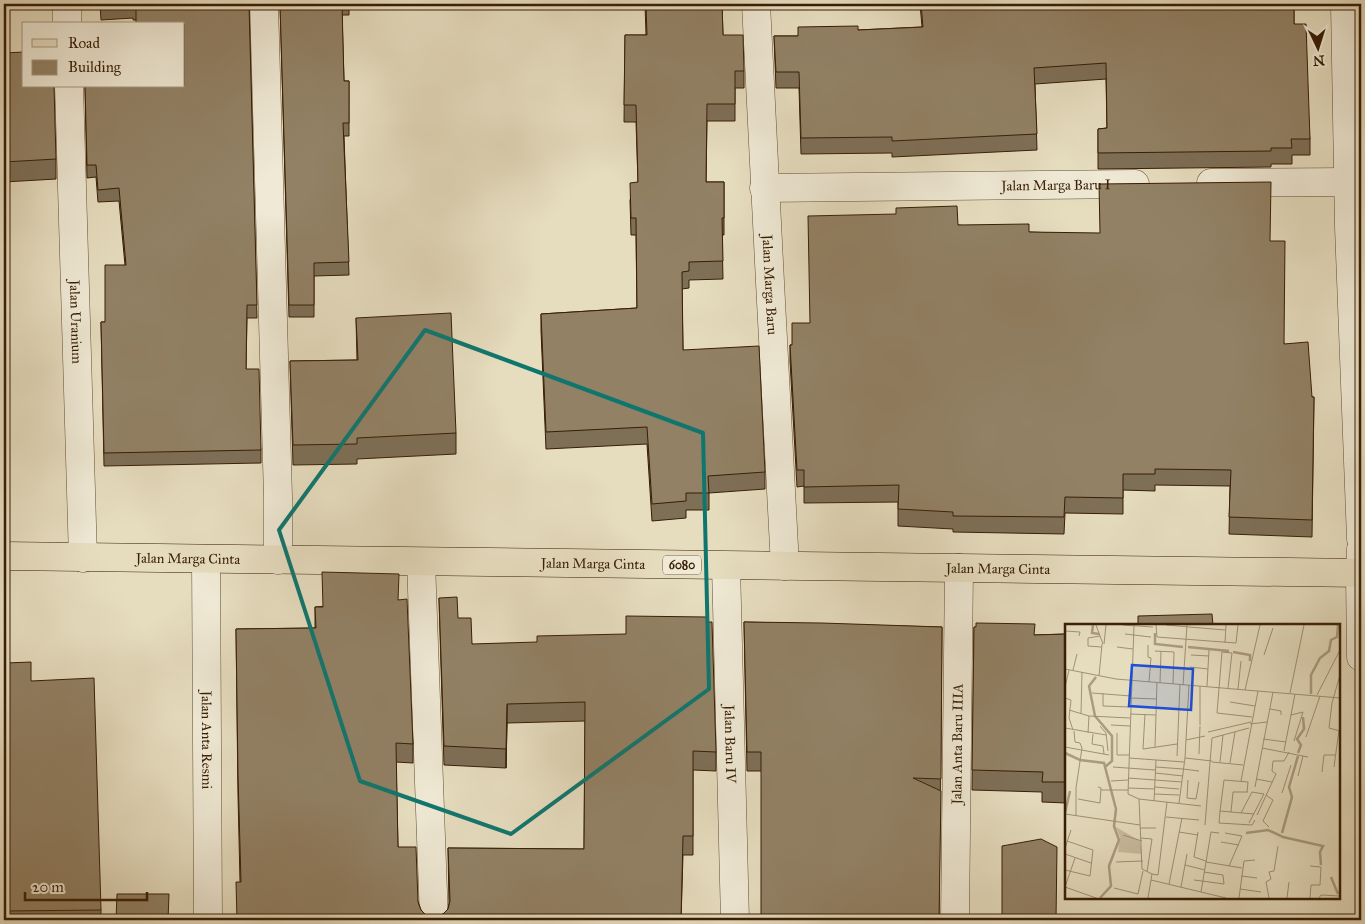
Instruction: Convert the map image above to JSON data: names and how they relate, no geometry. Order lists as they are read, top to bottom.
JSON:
{
  "streets": {
    "main road": ["Jalan Marga Cinta", "6080"],
    "street": [
      "Jalan Marga Baru I",
      "Jalan Marga Baru",
      "Jalan Uranium",
      "Jalan Anta Resmi",
      "Jalan Baru IV",
      "Jalan Anta Baru IIIA"
    ]
  },
  "crossings": [
    ["Jalan Marga Baru I", "Jalan Marga Baru"],
    ["Jalan Marga Baru", "Jalan Marga Cinta"],
    ["Jalan Uranium", "Jalan Marga Cinta"],
    ["Jalan Marga Cinta", "Jalan Anta Resmi"],
    ["Jalan Marga Cinta", "Jalan Baru IV"],
    ["Jalan Marga Cinta", "Jalan Anta Baru IIIA"]
  ],
  "legend": ["Road", "Building"],
  "scale_bar": "20 m",
  "north": "bottom"
}
